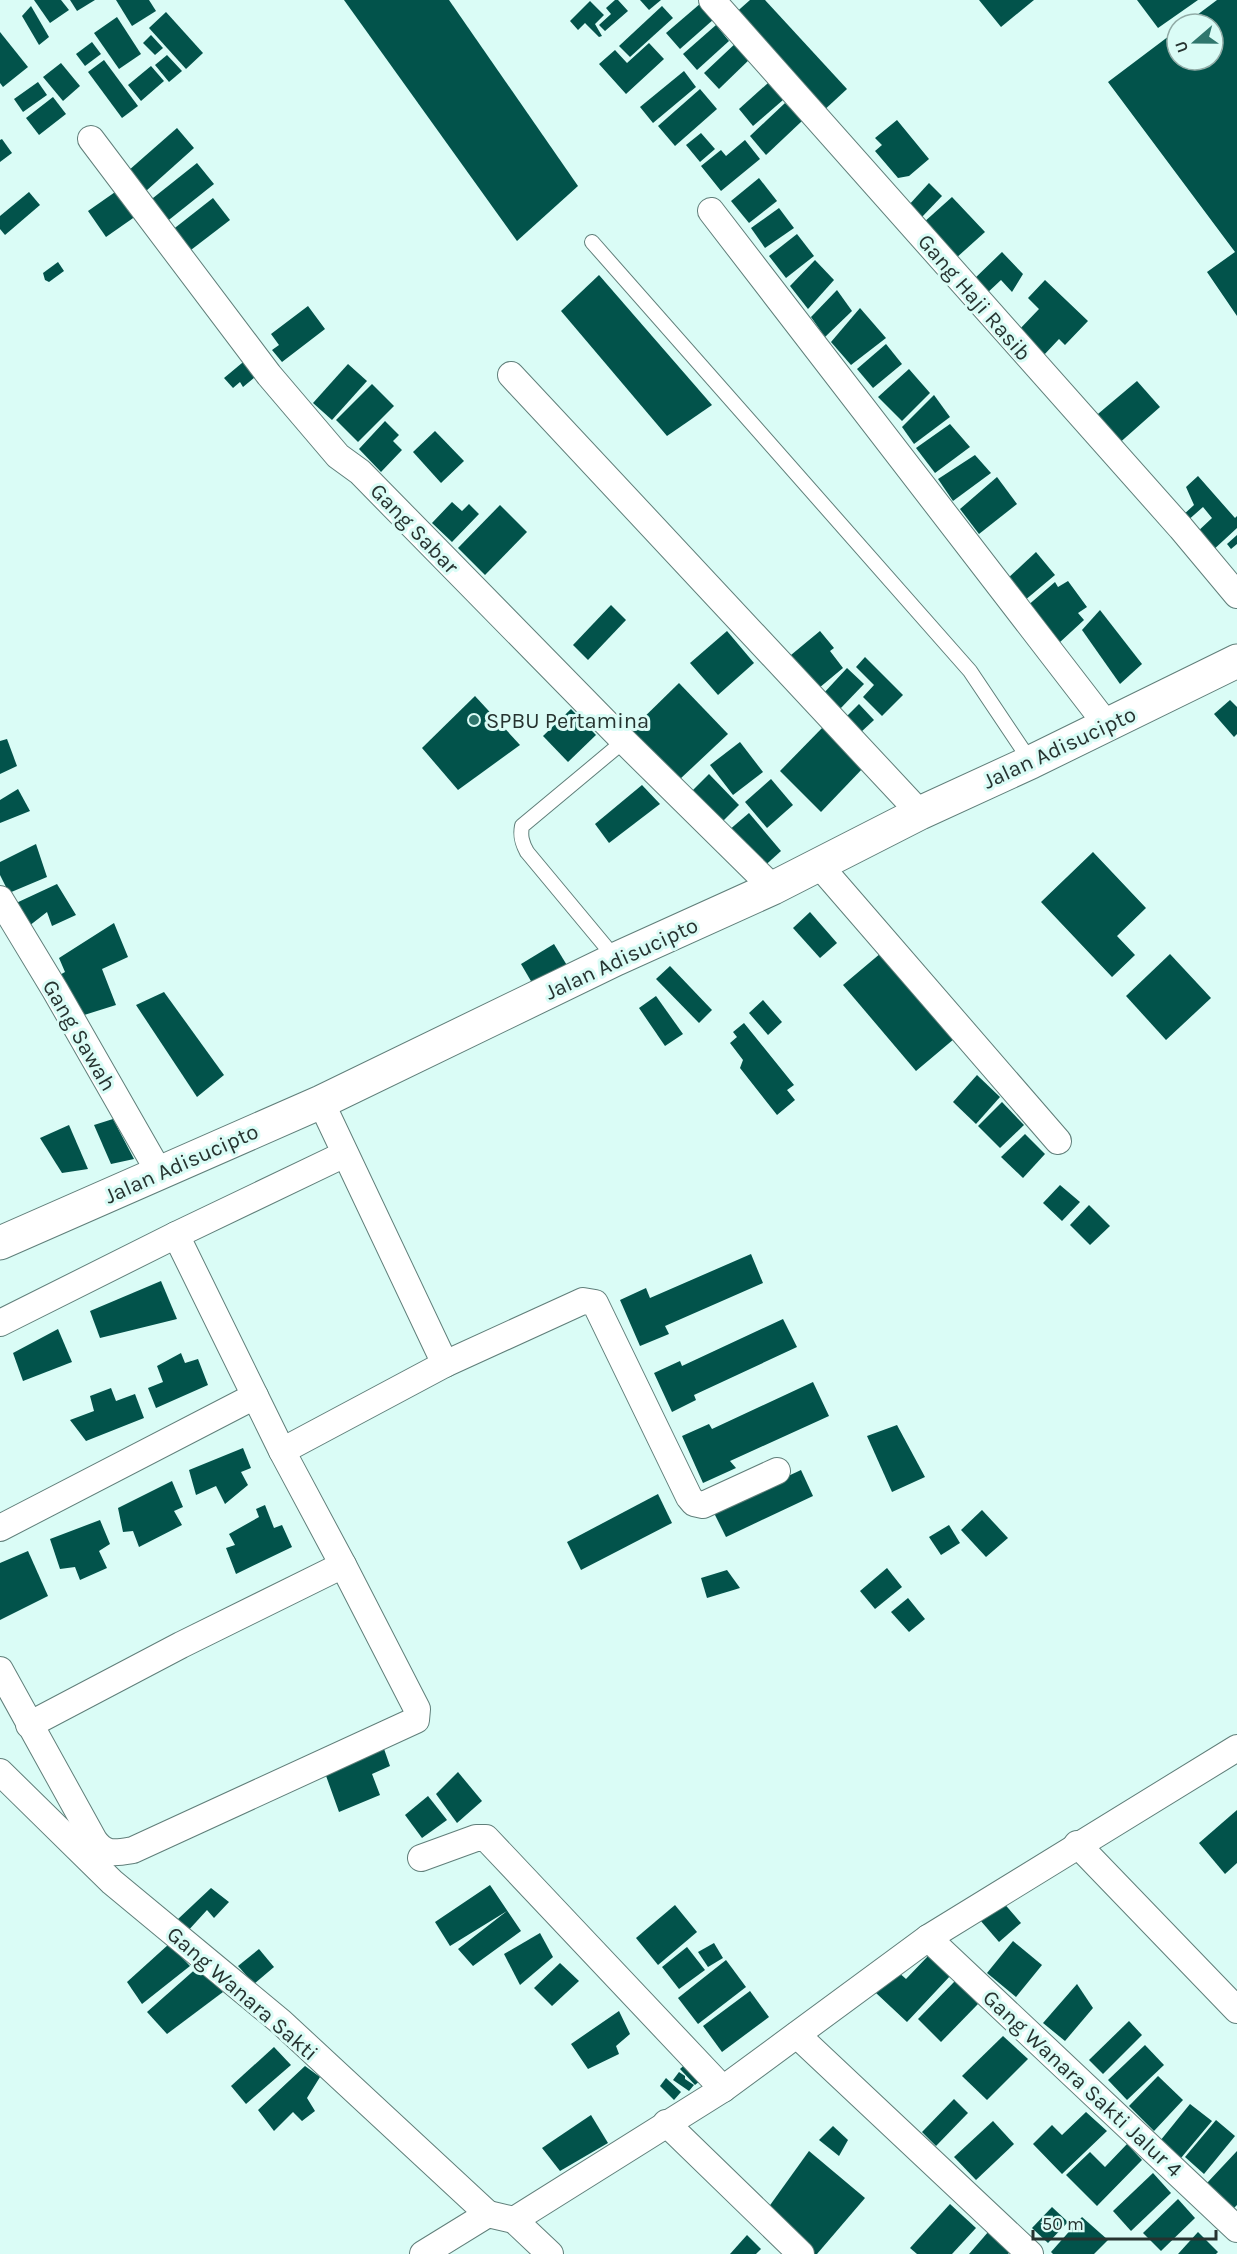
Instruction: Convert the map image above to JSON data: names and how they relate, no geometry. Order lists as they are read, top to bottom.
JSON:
{
  "streets": {
    "main road": ["Jalan Adisucipto"],
    "street": [
      "Gang Haji Rasib",
      "Gang Sabar",
      "Gang Sawah",
      "Gang Wanara Sakti",
      "Gang Wanara Sakti Jalur 4"
    ]
  },
  "crossings": [
    ["Gang Sabar", "Jalan Adisucipto"],
    ["Jalan Adisucipto", "Gang Sawah"]
  ],
  "places": ["SPBU Pertamina"],
  "scale_bar": "50 m",
  "north": "left"
}
